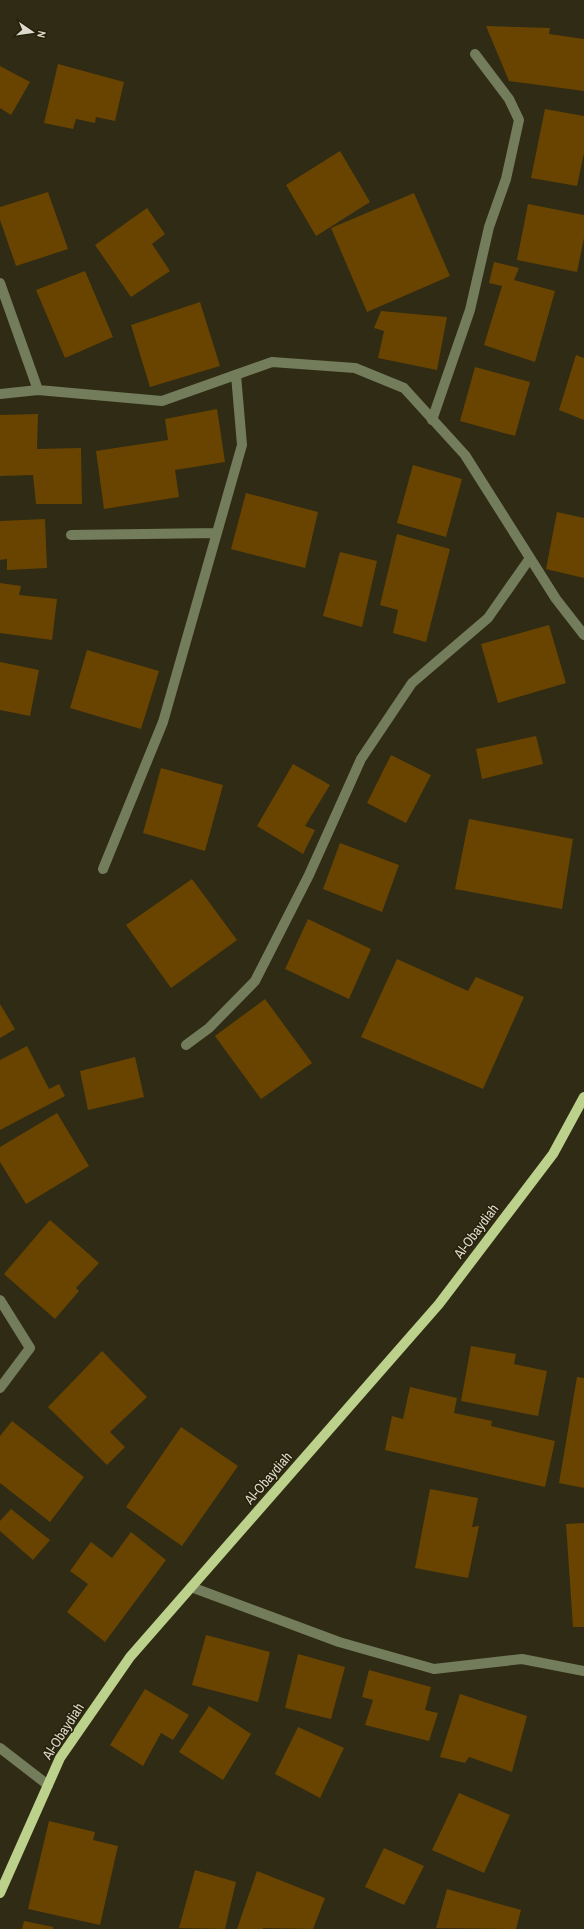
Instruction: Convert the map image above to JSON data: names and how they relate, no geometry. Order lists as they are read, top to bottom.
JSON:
{
  "streets": {
    "main road": ["Al-Obaydiah"]
  },
  "north": "right"
}
